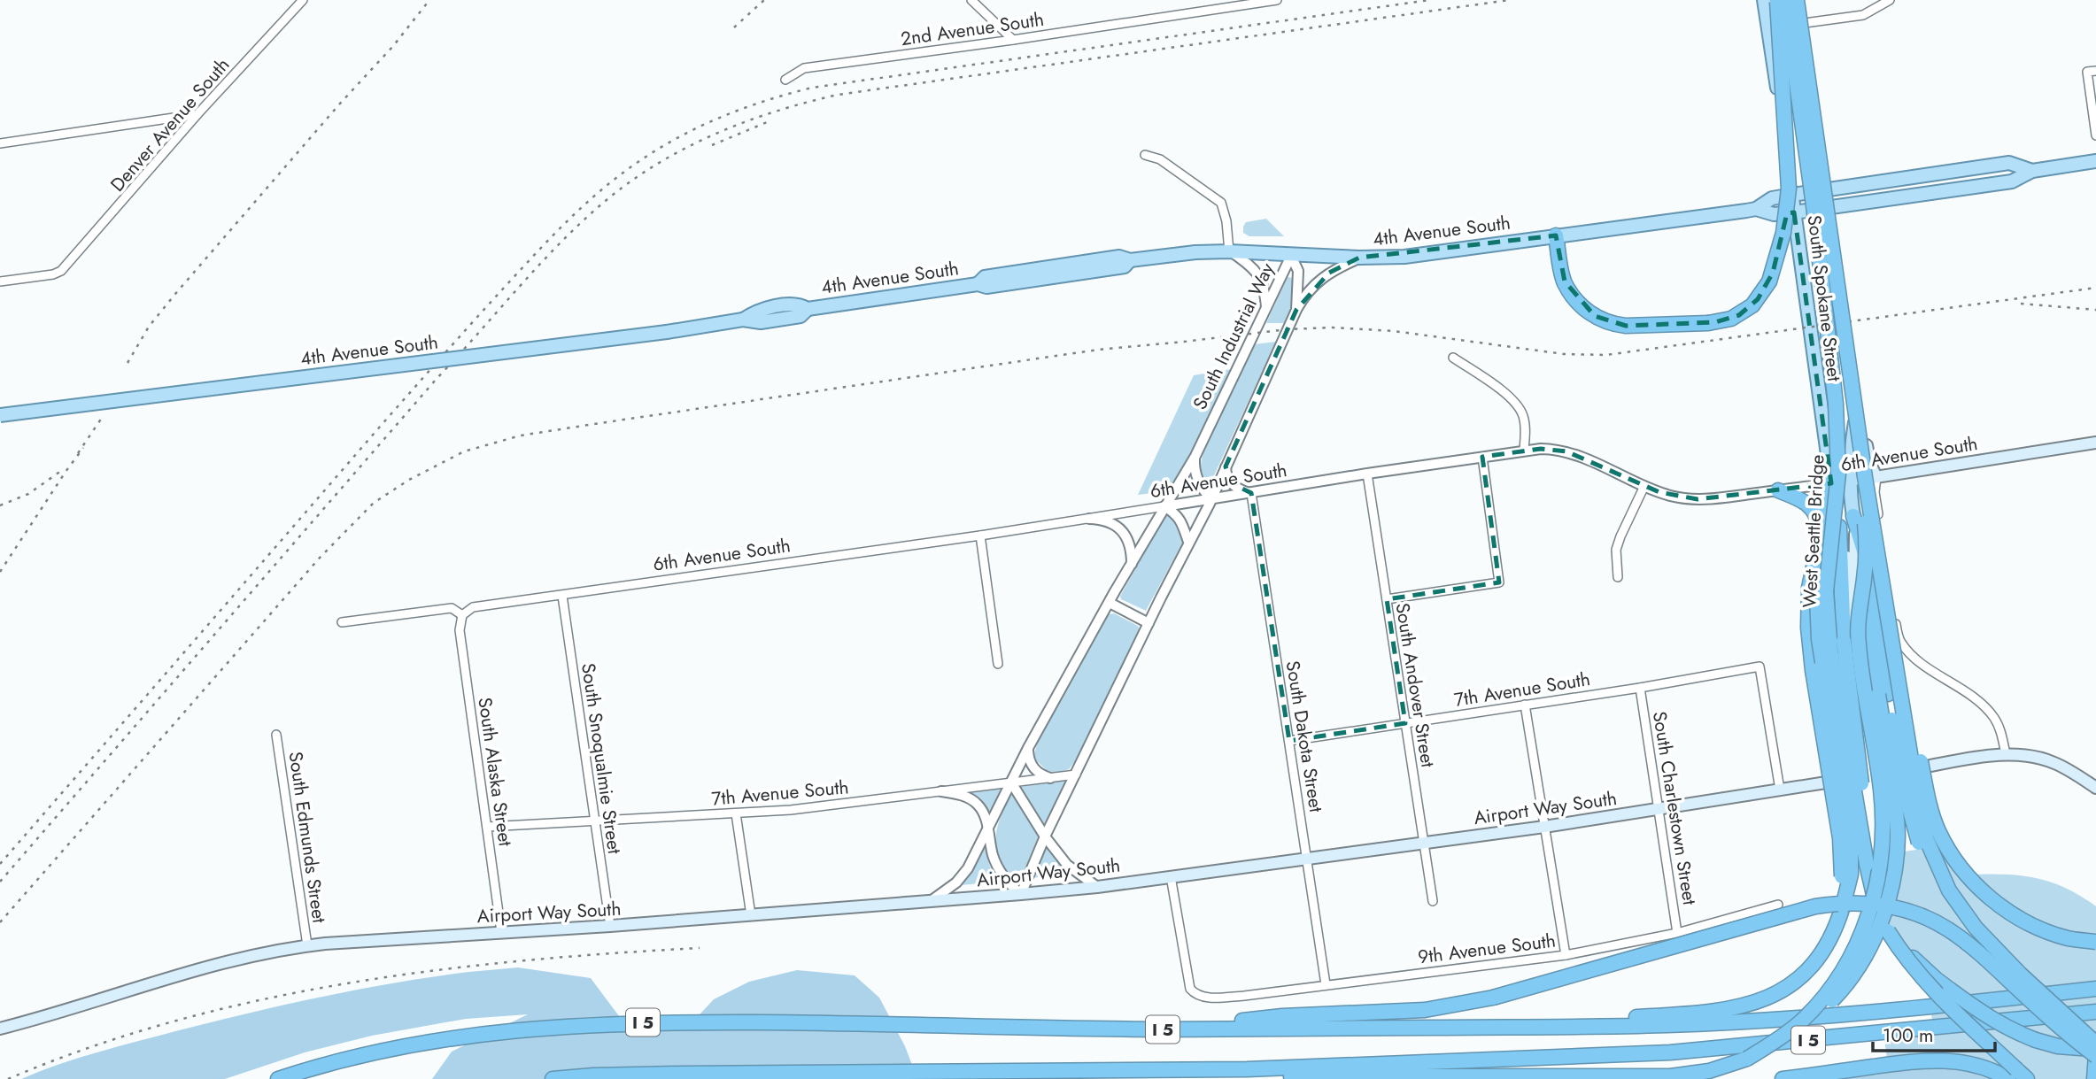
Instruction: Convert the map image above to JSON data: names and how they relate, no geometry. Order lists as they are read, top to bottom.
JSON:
{
  "streets": {
    "highway": ["West Seattle Bridge", "I 5"],
    "main road": [
      "4th Avenue South",
      "South Spokane Street",
      "6th Avenue South",
      "Airport Way South"
    ],
    "street": [
      "2nd Avenue South",
      "Denver Avenue South",
      "South Industrial Way",
      "South Andover Street",
      "7th Avenue South",
      "South Dakota Street",
      "South Snoqualmie Street",
      "South Alaska Street",
      "South Charlestown Street",
      "South Edmunds Street",
      "9th Avenue South"
    ]
  },
  "crossings": [
    ["4th Avenue South", "South Spokane Street"],
    ["4th Avenue South", "South Industrial Way"],
    ["South Spokane Street", "6th Avenue South"],
    ["South Spokane Street", "Airport Way South"],
    ["South Industrial Way", "6th Avenue South"],
    ["South Industrial Way", "7th Avenue South"],
    ["South Industrial Way", "Airport Way South"],
    ["6th Avenue South", "South Andover Street"],
    ["6th Avenue South", "South Dakota Street"],
    ["6th Avenue South", "South Snoqualmie Street"],
    ["6th Avenue South", "South Alaska Street"],
    ["South Andover Street", "7th Avenue South"],
    ["South Andover Street", "Airport Way South"],
    ["7th Avenue South", "South Dakota Street"],
    ["7th Avenue South", "South Snoqualmie Street"],
    ["7th Avenue South", "South Alaska Street"],
    ["7th Avenue South", "Airport Way South"],
    ["7th Avenue South", "South Charlestown Street"],
    ["South Dakota Street", "Airport Way South"],
    ["South Dakota Street", "9th Avenue South"],
    ["South Snoqualmie Street", "Airport Way South"],
    ["South Alaska Street", "Airport Way South"],
    ["Airport Way South", "South Charlestown Street"],
    ["Airport Way South", "South Edmunds Street"],
    ["Airport Way South", "9th Avenue South"],
    ["South Charlestown Street", "9th Avenue South"]
  ],
  "scale_bar": "100 m"
}
